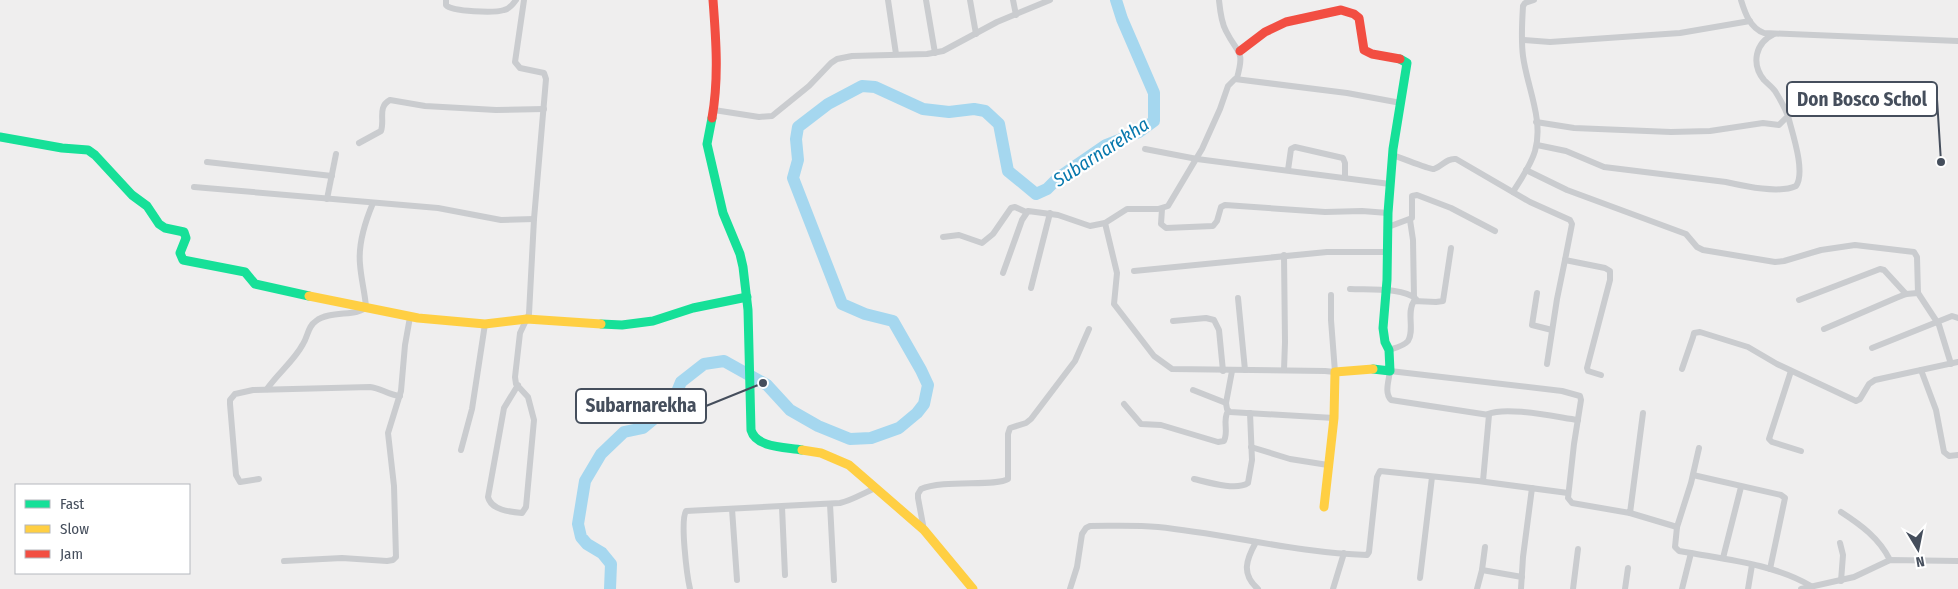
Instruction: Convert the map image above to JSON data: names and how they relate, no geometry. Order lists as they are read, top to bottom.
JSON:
{
  "water": ["Subarnarekha"],
  "places": ["Don Bosco Schol", "Subarnarekha"],
  "legend": ["Fast", "Slow", "Jam"],
  "north": "bottom"
}
